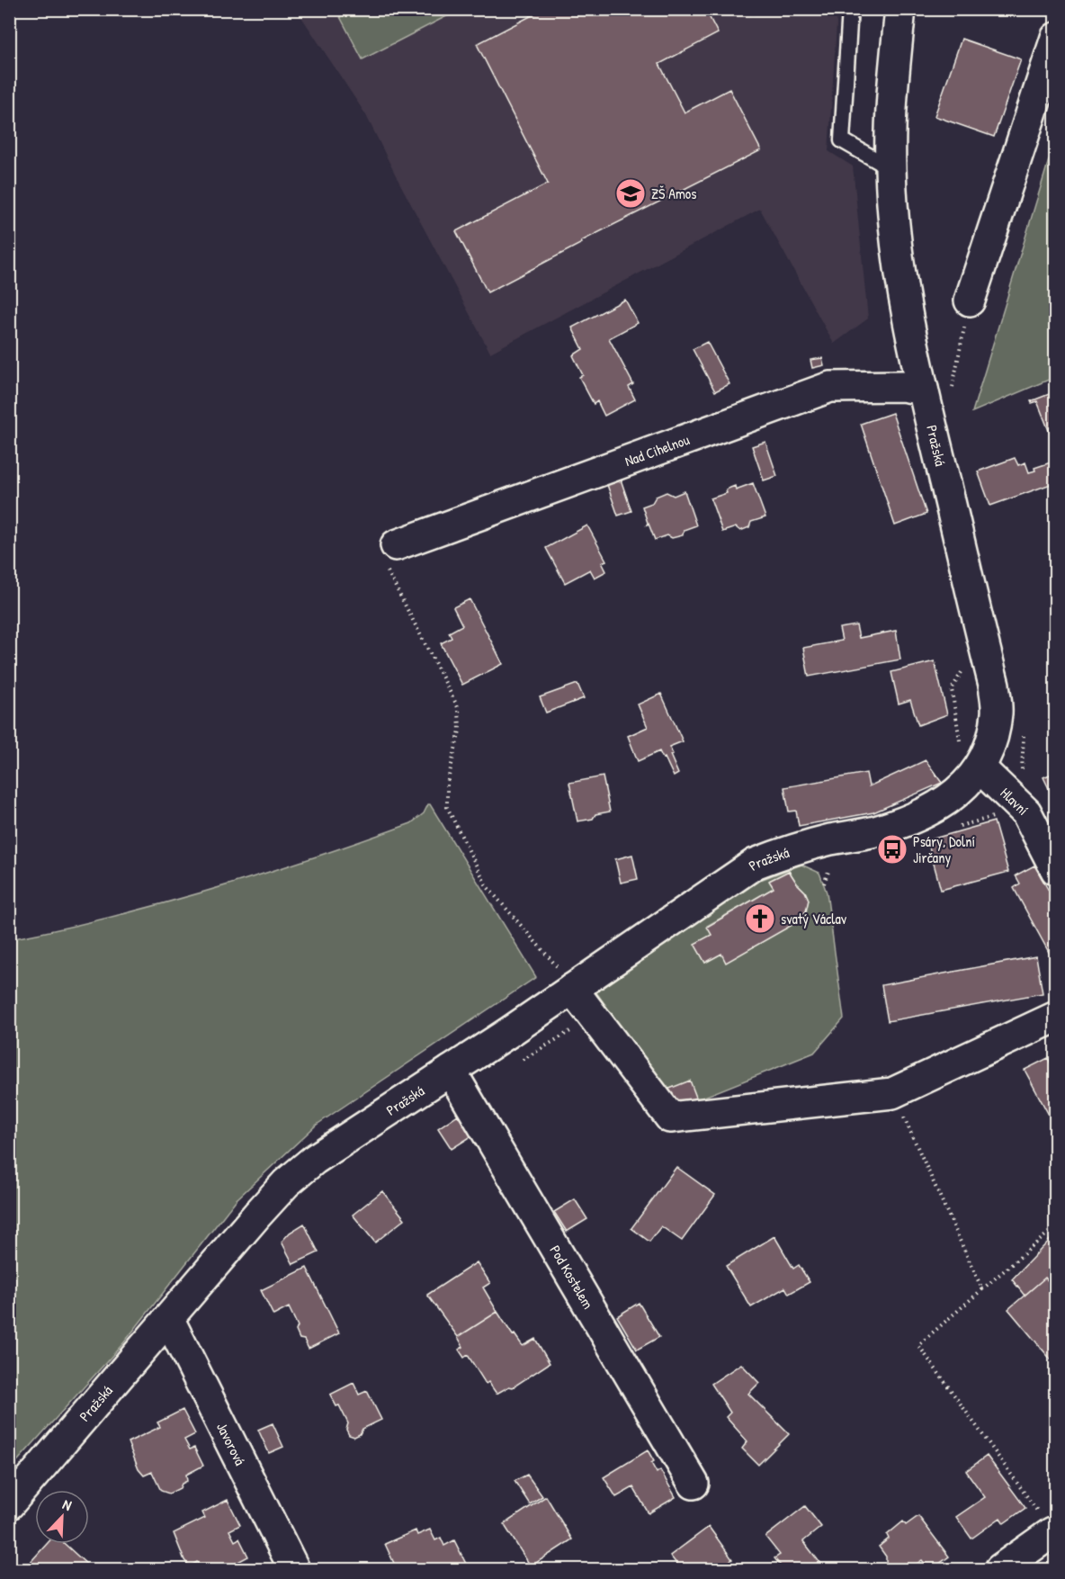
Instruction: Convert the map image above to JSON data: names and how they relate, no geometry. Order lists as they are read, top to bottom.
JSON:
{
  "streets": {
    "street": [
      "Pražská",
      "Nad Cihelnou",
      "Hlavní",
      "Pod Kostelem",
      "Javorová"
    ]
  },
  "crossings": [
    ["Pražská", "Nad Cihelnou"],
    ["Pražská", "Hlavní"],
    ["Pražská", "Pod Kostelem"],
    ["Pražská", "Javorová"]
  ],
  "places": {
    "school or university": ["ZŠ Amos"],
    "bus stop": ["Psáry, Dolní Jirčany"],
    "church": ["svatý Václav"]
  },
  "north": "top right"
}
